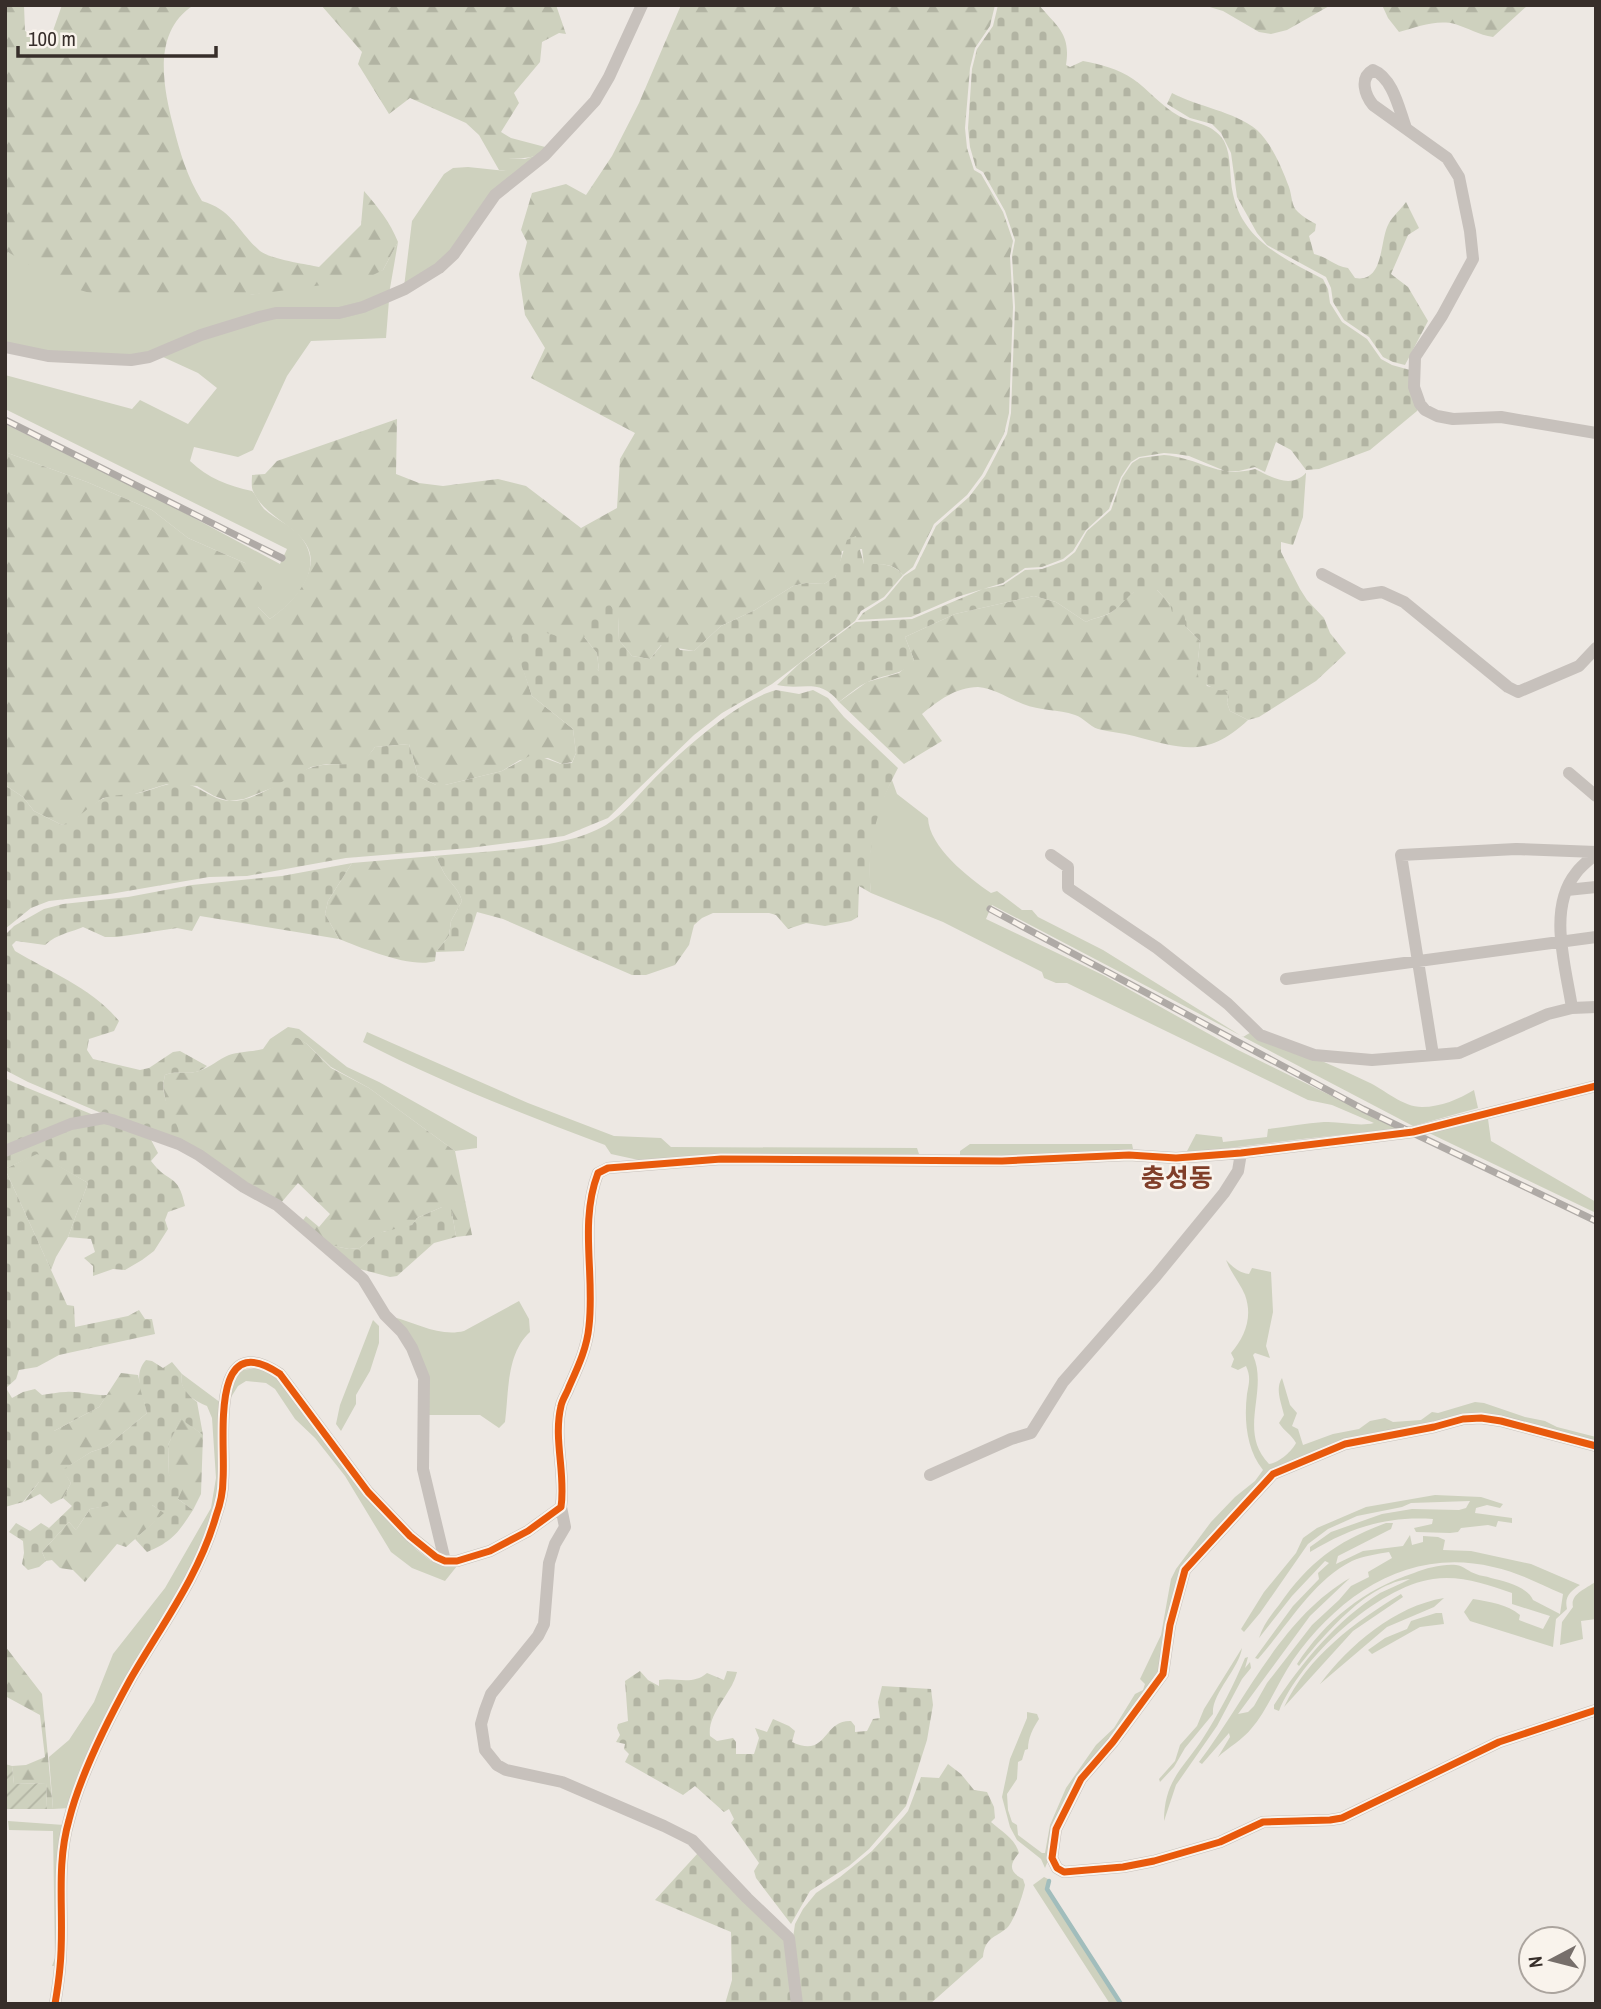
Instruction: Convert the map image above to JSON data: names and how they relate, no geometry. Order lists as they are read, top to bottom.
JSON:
{
  "districts": ["충성동"],
  "scale_bar": "100 m",
  "north": "left"
}
